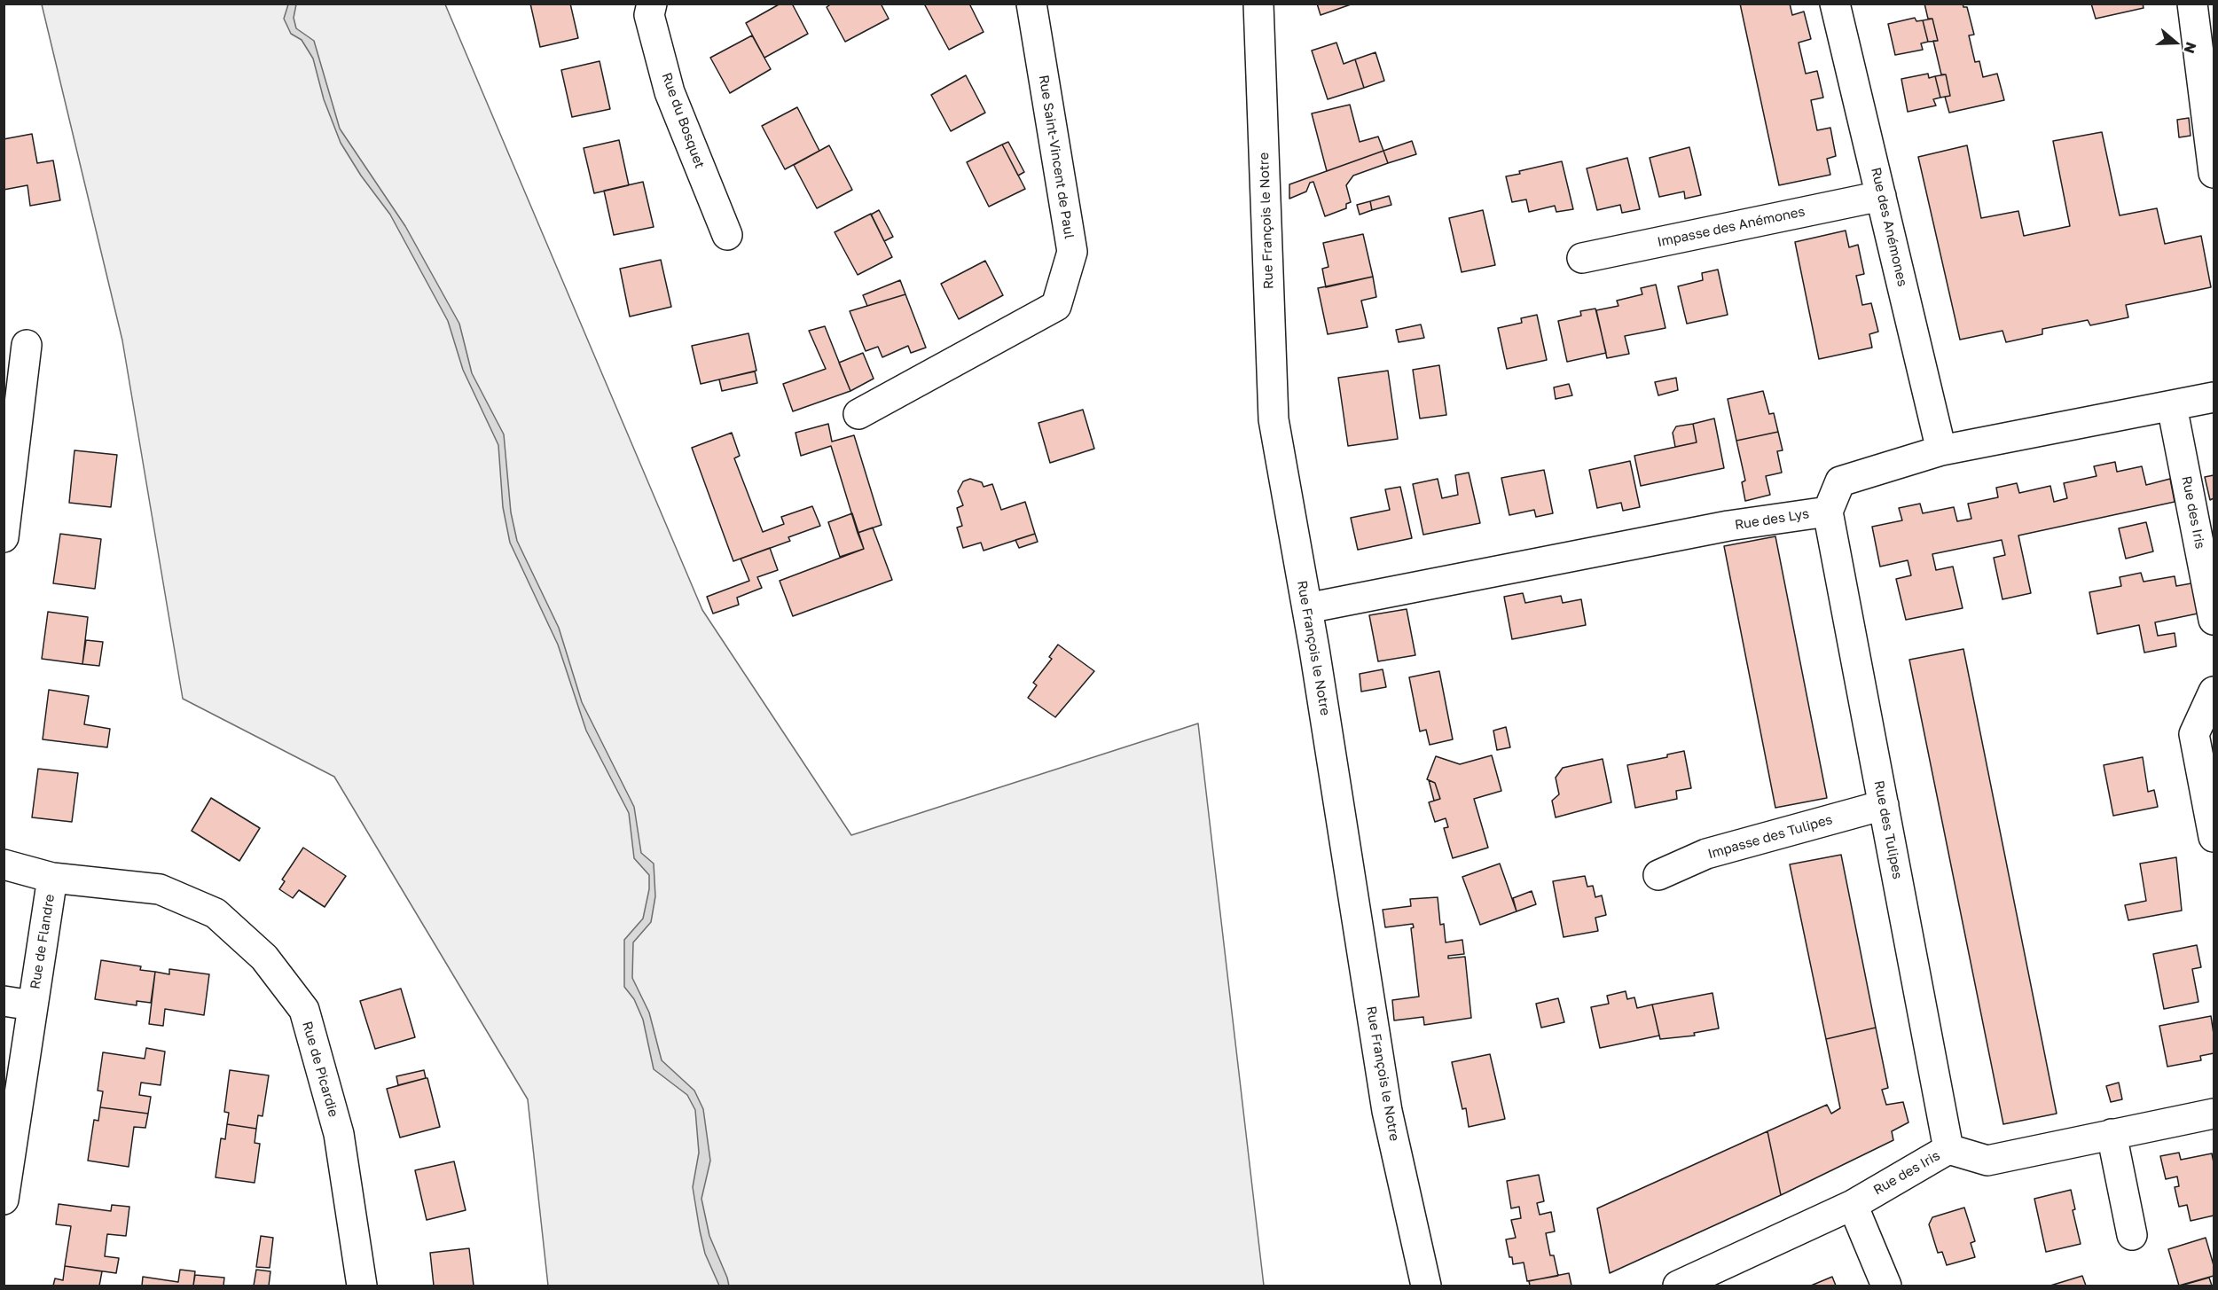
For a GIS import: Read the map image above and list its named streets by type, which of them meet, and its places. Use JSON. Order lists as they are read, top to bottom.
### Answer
{
  "streets": {
    "street": [
      "Rue du Bosquet",
      "Rue Saint-Vincent de Paul",
      "Rue François le Notre",
      "Impasse des Anémones",
      "Rue des Anémones",
      "Rue des Iris",
      "Rue des Lys",
      "Rue des Tulipes",
      "Impasse des Tulipes",
      "Rue de Flandre",
      "Rue de Picardie"
    ]
  },
  "crossings": [
    ["Rue François le Notre", "Rue des Lys"],
    ["Impasse des Anémones", "Rue des Anémones"],
    ["Rue des Anémones", "Rue des Lys"],
    ["Rue des Iris", "Rue des Lys"],
    ["Rue des Iris", "Rue des Tulipes"],
    ["Rue des Lys", "Rue des Tulipes"],
    ["Rue des Tulipes", "Impasse des Tulipes"],
    ["Rue de Flandre", "Rue de Picardie"]
  ],
  "north": "right"
}
